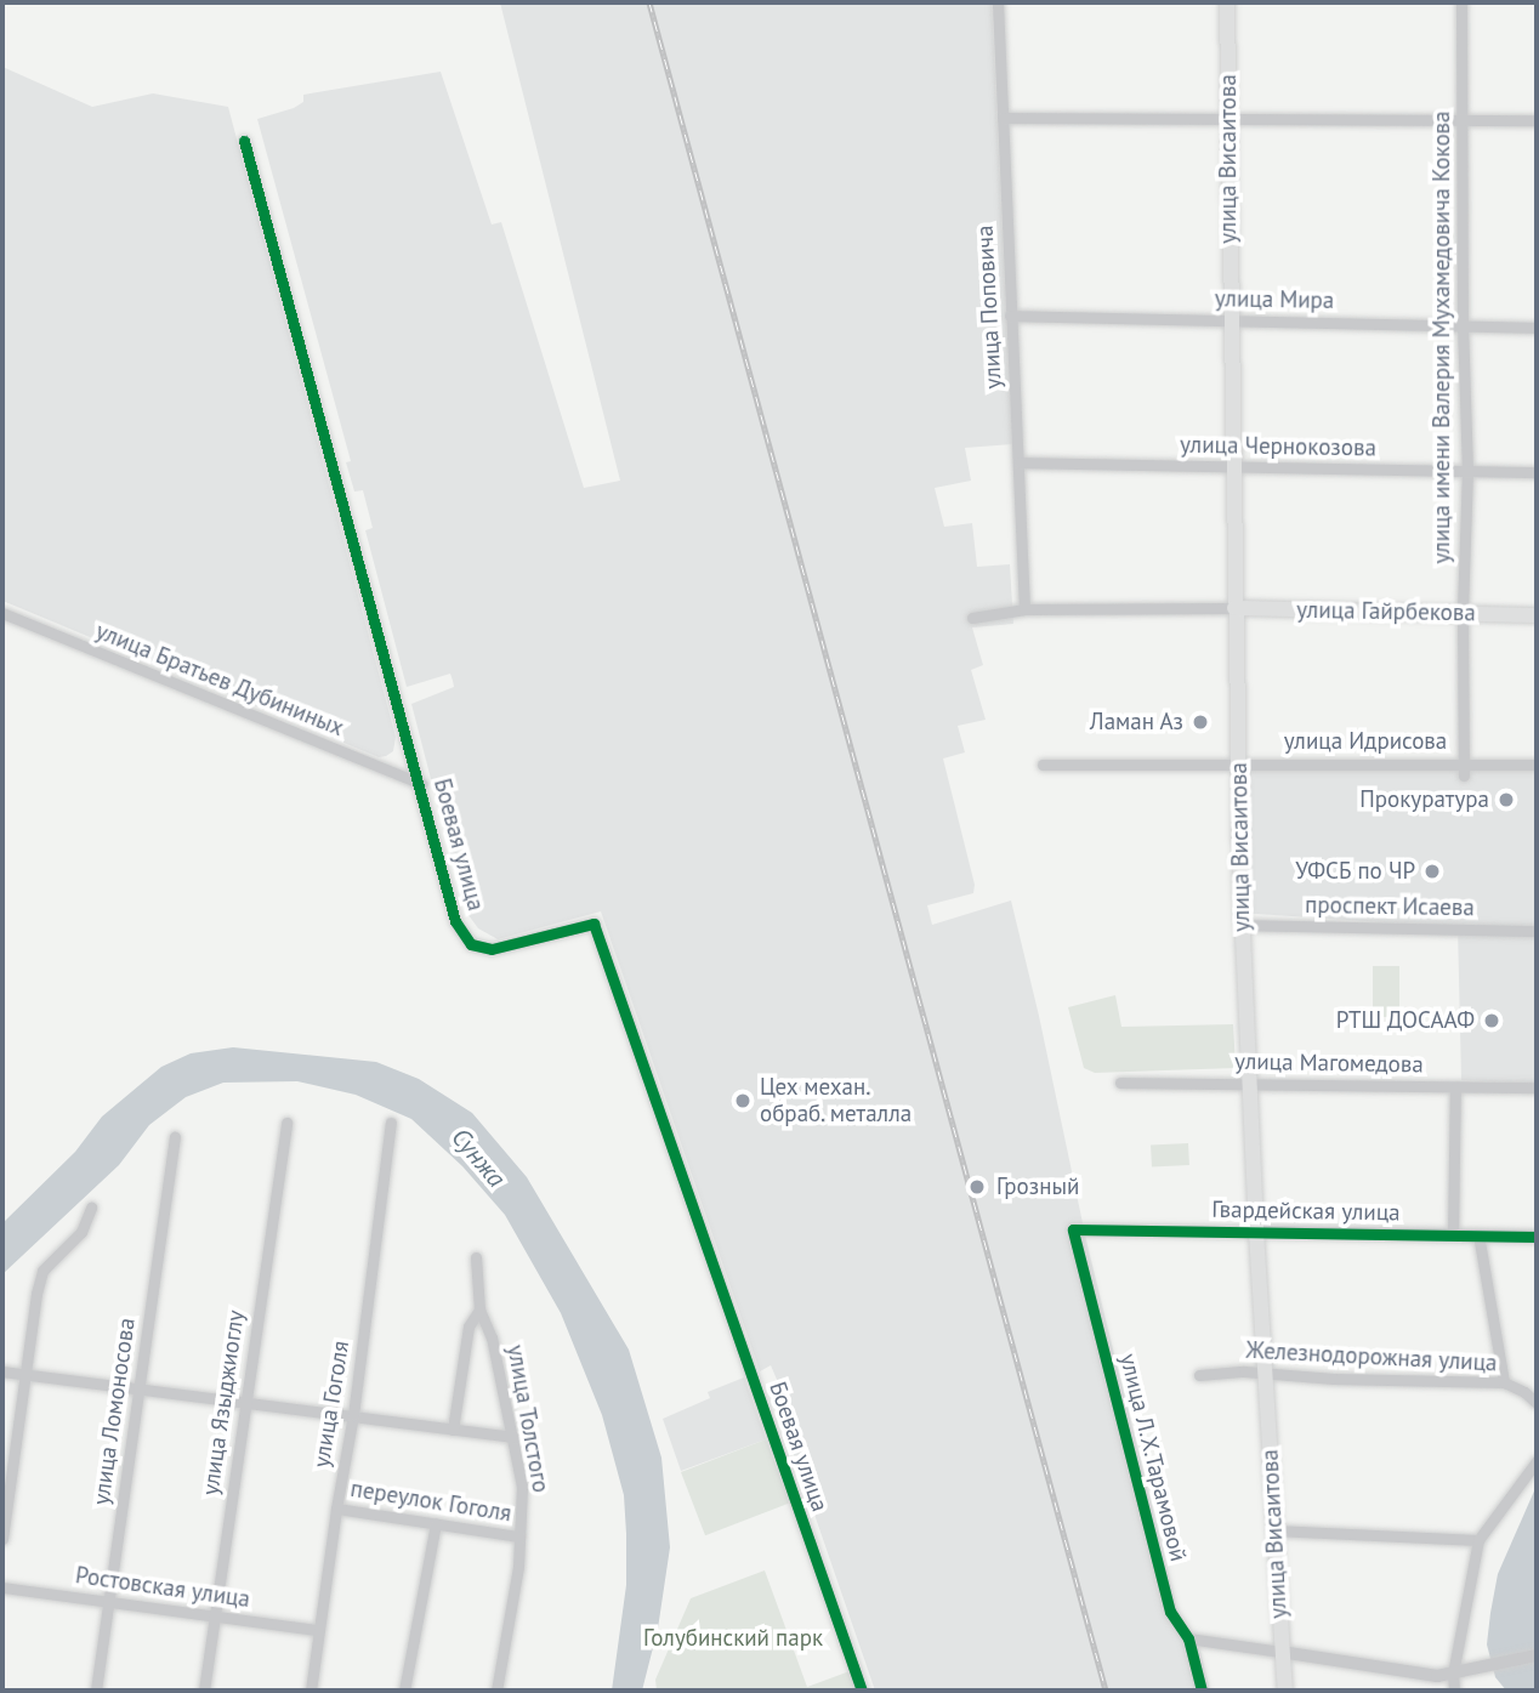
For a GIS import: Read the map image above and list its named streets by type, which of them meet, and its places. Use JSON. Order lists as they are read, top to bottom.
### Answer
{
  "streets": {
    "main road": ["улица Висаитова", "улица Гайрбекова"],
    "street": [
      "улица Мира",
      "улица Поповича",
      "улица имени Валерия Мухамедовича Кокова",
      "улица Чернокозова",
      "улица Братьев Дубининых",
      "улица Идрисова",
      "Боевая улица",
      "проспект Исаева",
      "улица Магомедова",
      "Гвардейская улица",
      "Железнодорожная улица",
      "улица Языджиоглу",
      "улица Гоголя",
      "улица Ломоносова",
      "улица Толстого",
      "улица Л.Х.Тарамовой",
      "переулок Гоголя",
      "Ростовская улица"
    ]
  },
  "crossings": [
    ["улица Висаитова", "улица Мира"],
    ["улица Висаитова", "улица Чернокозова"],
    ["улица Висаитова", "улица Гайрбекова"],
    ["улица Висаитова", "улица Идрисова"],
    ["улица Висаитова", "проспект Исаева"],
    ["улица Висаитова", "улица Магомедова"],
    ["улица Висаитова", "Гвардейская улица"],
    ["улица Висаитова", "Железнодорожная улица"],
    ["улица Мира", "улица Поповича"],
    ["улица Мира", "улица имени Валерия Мухамедовича Кокова"],
    ["улица Поповича", "улица Чернокозова"],
    ["улица имени Валерия Мухамедовича Кокова", "улица Чернокозова"],
    ["улица имени Валерия Мухамедовича Кокова", "улица Гайрбекова"],
    ["улица имени Валерия Мухамедовича Кокова", "улица Идрисова"],
    ["улица Братьев Дубининых", "Боевая улица"],
    ["Гвардейская улица", "улица Л.Х.Тарамовой"],
    ["улица Языджиоглу", "Ростовская улица"],
    ["улица Гоголя", "переулок Гоголя"],
    ["улица Гоголя", "Ростовская улица"],
    ["улица Ломоносова", "Ростовская улица"],
    ["улица Толстого", "переулок Гоголя"]
  ],
  "water": ["Сунжа"],
  "parks": ["Голубинский парк"],
  "places": [
    "Ламан Аз",
    "Прокуратура",
    "УФСБ по ЧР",
    "РТШ ДОСААФ",
    "Цех механ. обраб. металла",
    "Грозный"
  ]
}
